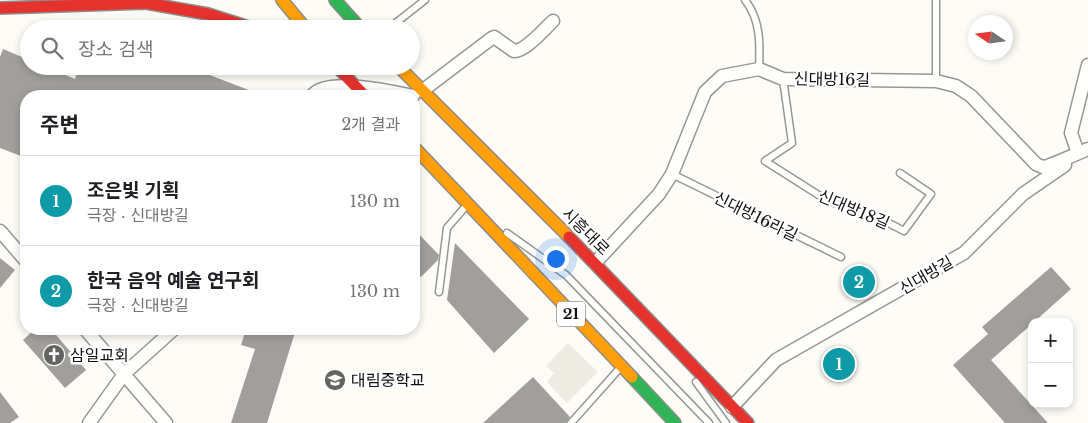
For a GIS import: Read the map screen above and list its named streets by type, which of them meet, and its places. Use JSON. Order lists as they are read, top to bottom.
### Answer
{
  "streets": {
    "main road": ["시흥대로", "21"],
    "street": ["신대방16길", "신대방길"],
    "lane": ["신대방18길", "신대방16라길"]
  },
  "crossings": [
    ["신대방16길", "신대방18길"],
    ["신대방16길", "신대방길"],
    ["시흥대로", "신대방길"]
  ],
  "places": {
    "church": ["삼일교회"],
    "school or university": ["대림중학교"]
  },
  "north": "left",
  "page": {
    "search": "장소 검색",
    "heading": ["주변", "2개 결과"],
    "list": [
      {
        "mark": "1",
        "name": "조은빛 기획",
        "note": "극장 · 신대방길",
        "value": "130 m"
      },
      {
        "mark": "2",
        "name": "한국 음악 예술 연구회",
        "note": "극장 · 신대방길",
        "value": "130 m"
      }
    ],
    "pins": ["2", "1"],
    "map_buttons": ["+", "−"]
  }
}
